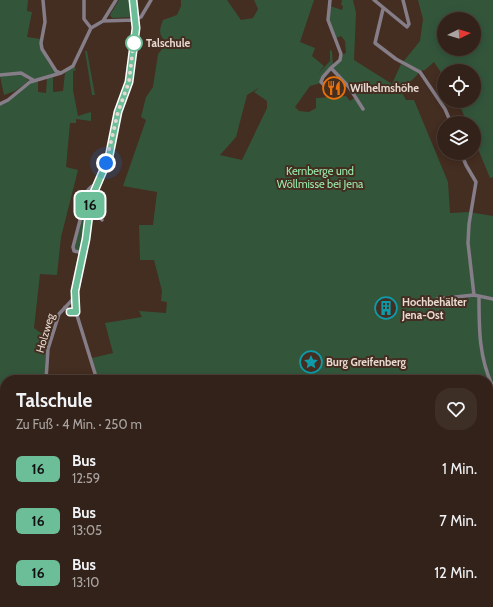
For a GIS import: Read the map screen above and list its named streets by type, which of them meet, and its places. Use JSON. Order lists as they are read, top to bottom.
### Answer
{
  "streets": {
    "street": ["Holzweg"]
  },
  "parks": ["Kernberge und Wöllmisse bei Jena"],
  "places": {
    "other": ["Talschule"],
    "restaurant": ["Wilhelmshöhe"],
    "building": ["Hochbehälter Jena-Ost"],
    "place": ["Burg Greifenberg"]
  },
  "lines": ["bus line 16"],
  "north": "right",
  "page": {
    "on_map": "16",
    "heading": ["Talschule", "Zu Fuß · 4 Min. · 250 m"],
    "list": [
      {
        "mark": "16",
        "name": "Bus",
        "note": "12:59",
        "value": "1 Min."
      },
      {
        "mark": "16",
        "name": "Bus",
        "note": "13:05",
        "value": "7 Min."
      },
      {
        "mark": "16",
        "name": "Bus",
        "note": "13:10",
        "value": "12 Min."
      }
    ]
  }
}
